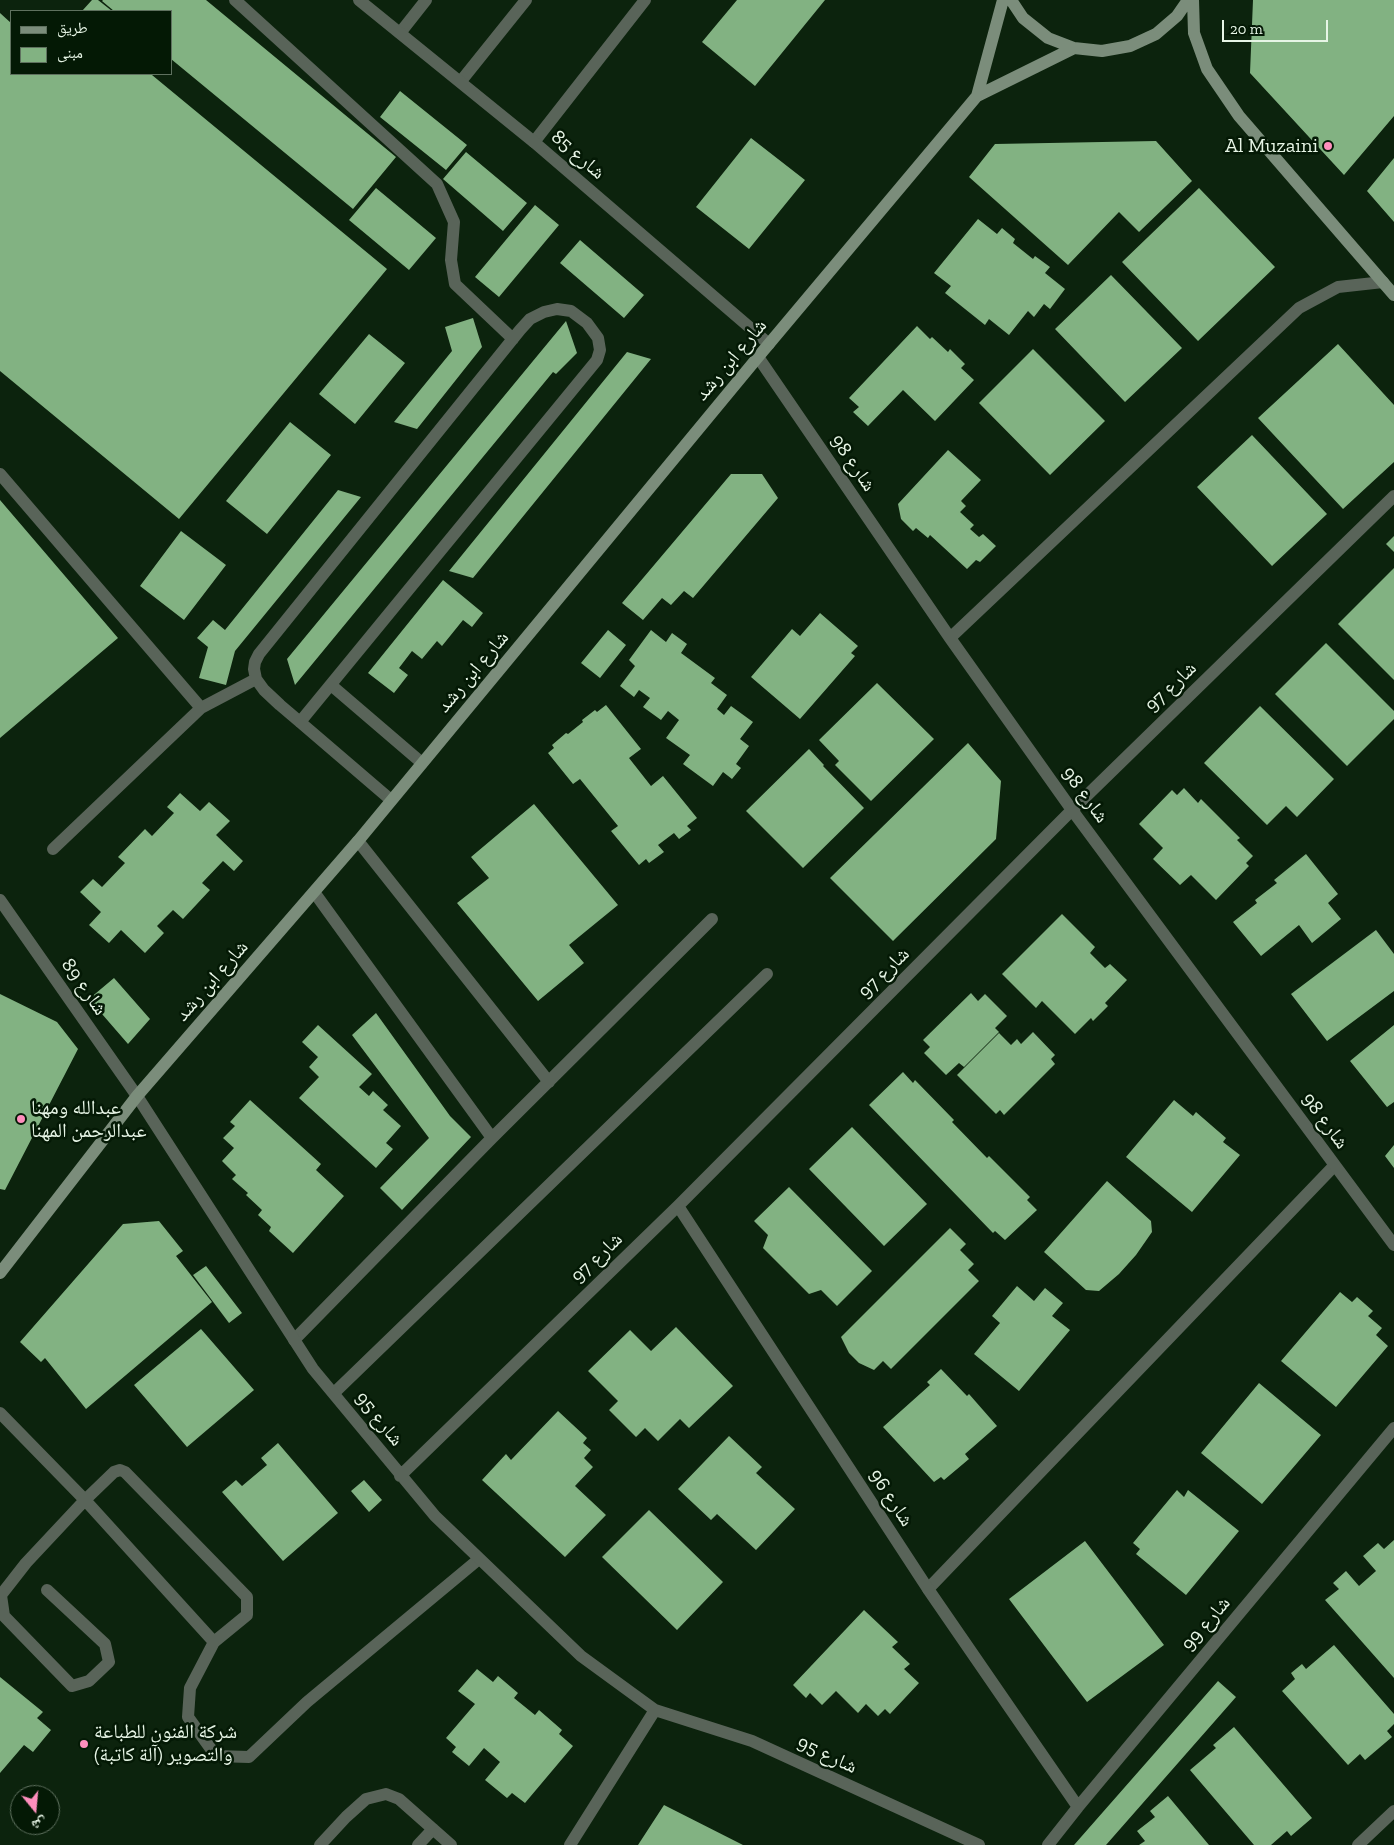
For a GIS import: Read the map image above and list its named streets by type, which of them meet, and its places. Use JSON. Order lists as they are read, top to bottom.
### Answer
{
  "streets": {
    "street": [
      "شارع 85",
      "شارع ابن رشد",
      "شارع 98",
      "شارع 97",
      "شارع 89",
      "شارع 95",
      "شارع 96",
      "شارع 99"
    ]
  },
  "crossings": [
    ["شارع 85", "شارع ابن رشد"],
    ["شارع ابن رشد", "شارع 98"],
    ["شارع ابن رشد", "شارع 89"],
    ["شارع ابن رشد", "شارع 95"],
    ["شارع 98", "شارع 97"],
    ["شارع 97", "شارع 95"],
    ["شارع 97", "شارع 96"],
    ["شارع 89", "شارع 95"],
    ["شارع 96", "شارع 99"]
  ],
  "places": ["Al Muzaini", "عبدالله ومهنا عبدالرحمن المهنا", "شركة الفنون للطباعة والتصوير (آلة كاتبة)"],
  "legend": ["طريق", "مبنى"],
  "scale_bar": "20 m",
  "north": "bottom"
}
